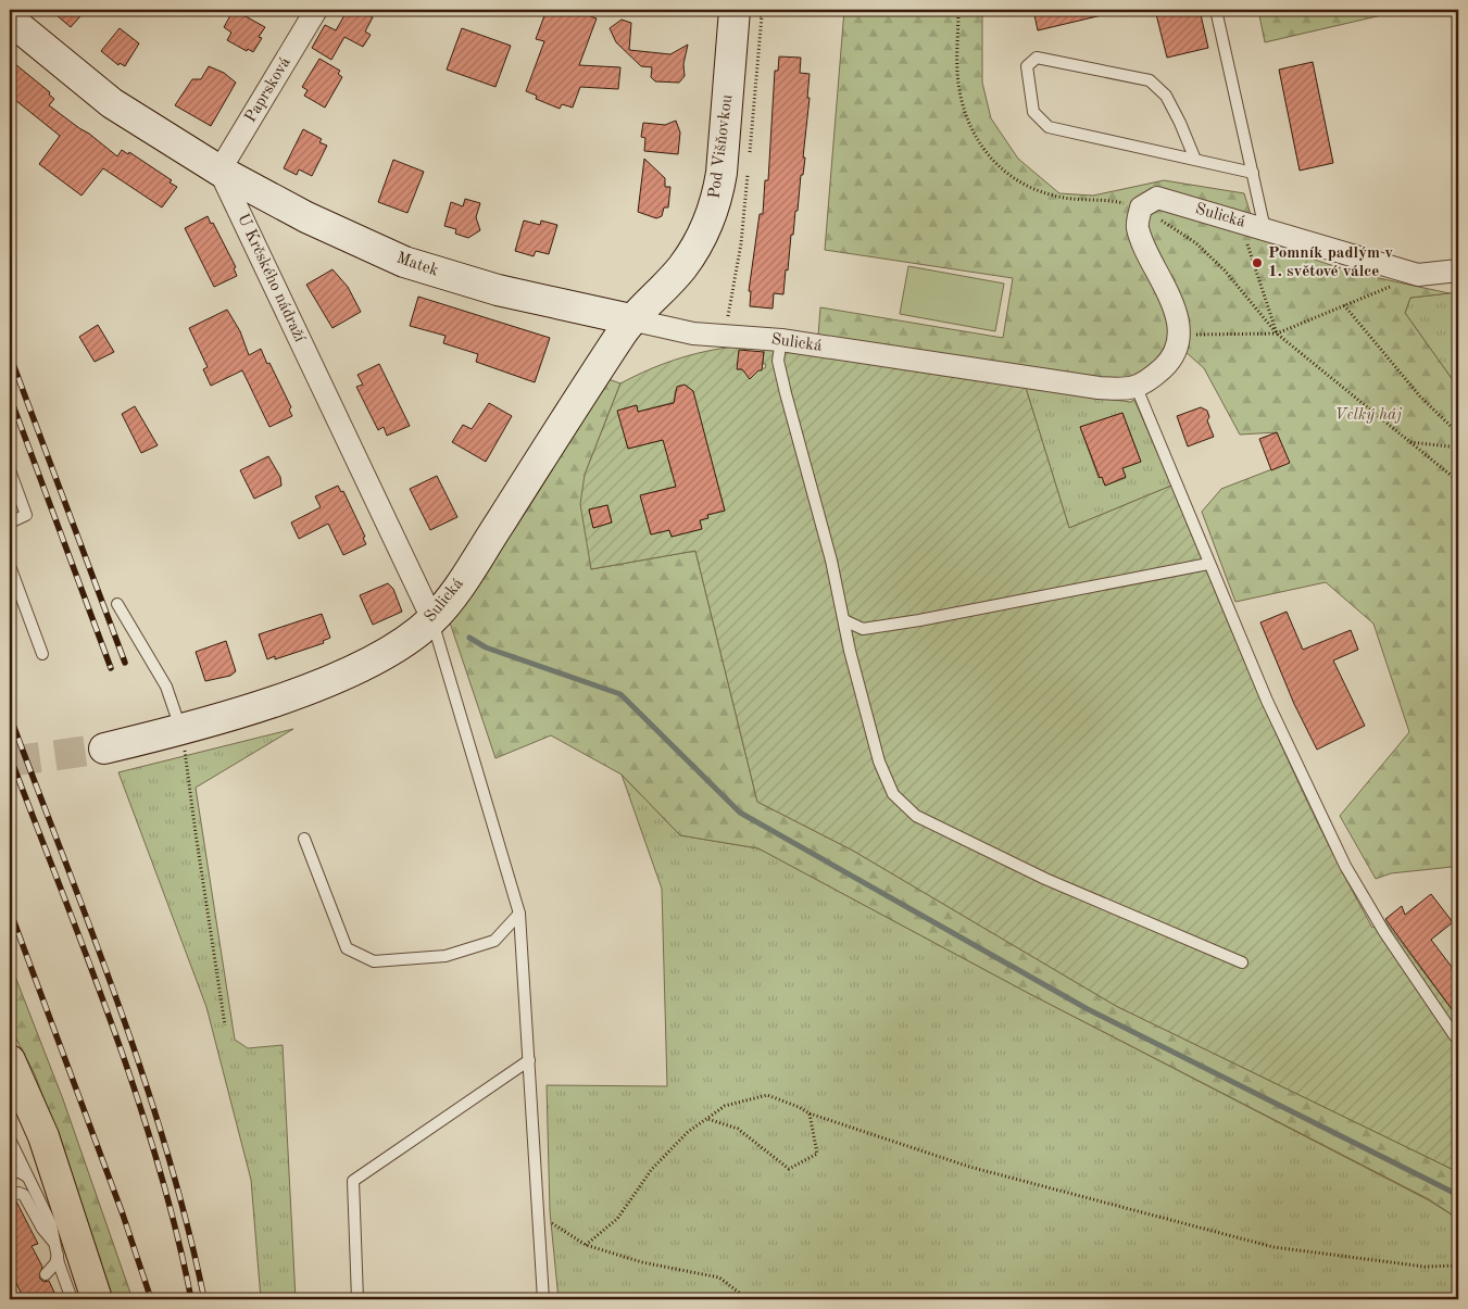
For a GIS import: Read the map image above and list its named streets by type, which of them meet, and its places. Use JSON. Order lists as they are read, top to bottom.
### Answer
{
  "streets": {
    "street": [
      "Paprsková",
      "Pod Višňovkou",
      "Sulická",
      "Matek",
      "U Krčského nádraží"
    ]
  },
  "crossings": [
    ["Paprsková", "Matek"],
    ["Paprsková", "U Krčského nádraží"],
    ["Pod Višňovkou", "Sulická"],
    ["Pod Višňovkou", "Matek"],
    ["Sulická", "Matek"],
    ["Sulická", "U Krčského nádraží"],
    ["Matek", "U Krčského nádraží"]
  ],
  "parks": ["Velký háj"],
  "places": ["Pomník padlým v 1. světové válce"]
}
